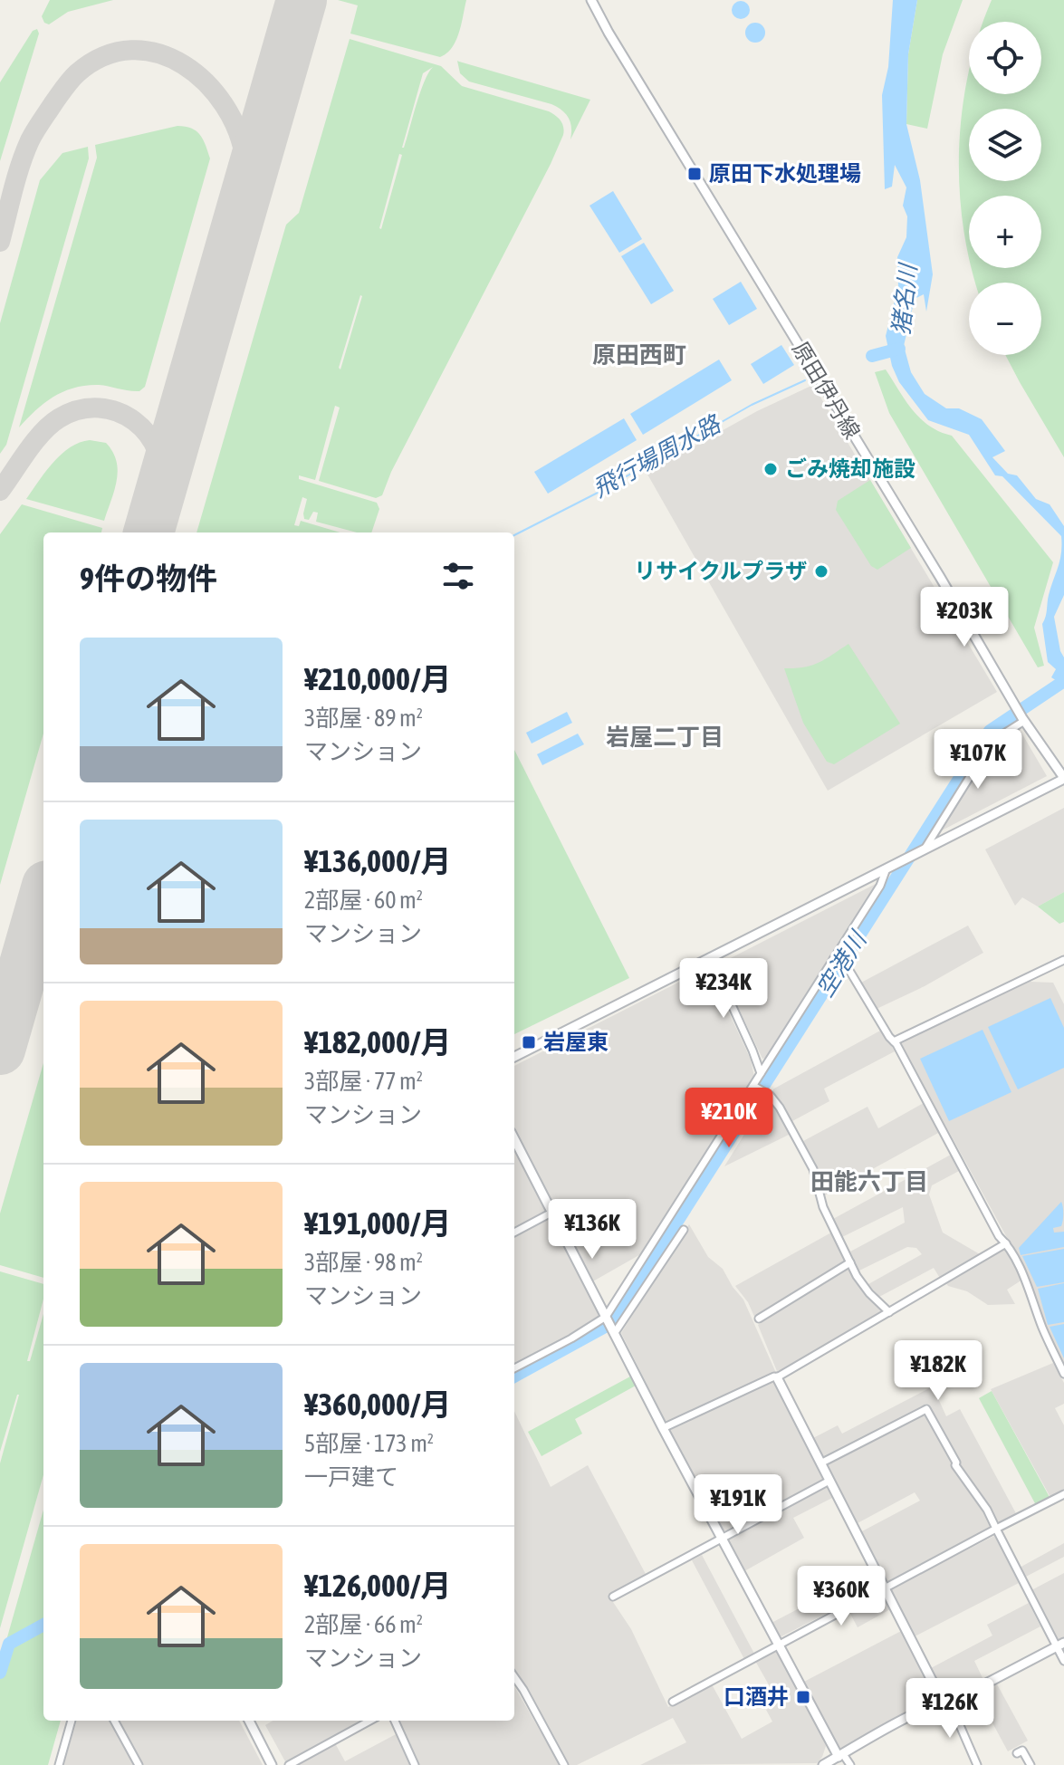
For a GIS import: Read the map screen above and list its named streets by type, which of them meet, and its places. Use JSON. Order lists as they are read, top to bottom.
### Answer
{
  "streets": {
    "street": ["原田伊丹線"]
  },
  "districts": ["原田西町", "岩屋二丁目", "田能六丁目"],
  "water": ["猪名川", "飛行場周水路", "空港川"],
  "places": {
    "transit": ["原田下水処理場", "岩屋東", "口酒井"],
    "other": ["ごみ焼却施設", "リサイクルプラザ"]
  },
  "page": {
    "map_buttons": ["+", "−"],
    "heading": "9件の物件",
    "price": [
      "¥203K",
      "¥107K",
      "¥234K",
      "¥210K",
      "¥136K",
      "¥182K",
      "¥191K",
      "¥360K",
      "¥126K"
    ],
    "list": [
      {
        "name": "¥210,000/月",
        "note": "3部屋 · 89 m² · マンション"
      },
      {
        "name": "¥136,000/月",
        "note": "2部屋 · 60 m² · マンション"
      },
      {
        "name": "¥182,000/月",
        "note": "3部屋 · 77 m² · マンション"
      },
      {
        "name": "¥191,000/月",
        "note": "3部屋 · 98 m² · マンション"
      },
      {
        "name": "¥360,000/月",
        "note": "5部屋 · 173 m² · 一戸建て"
      },
      {
        "name": "¥126,000/月",
        "note": "2部屋 · 66 m² · マンション"
      }
    ]
  }
}
